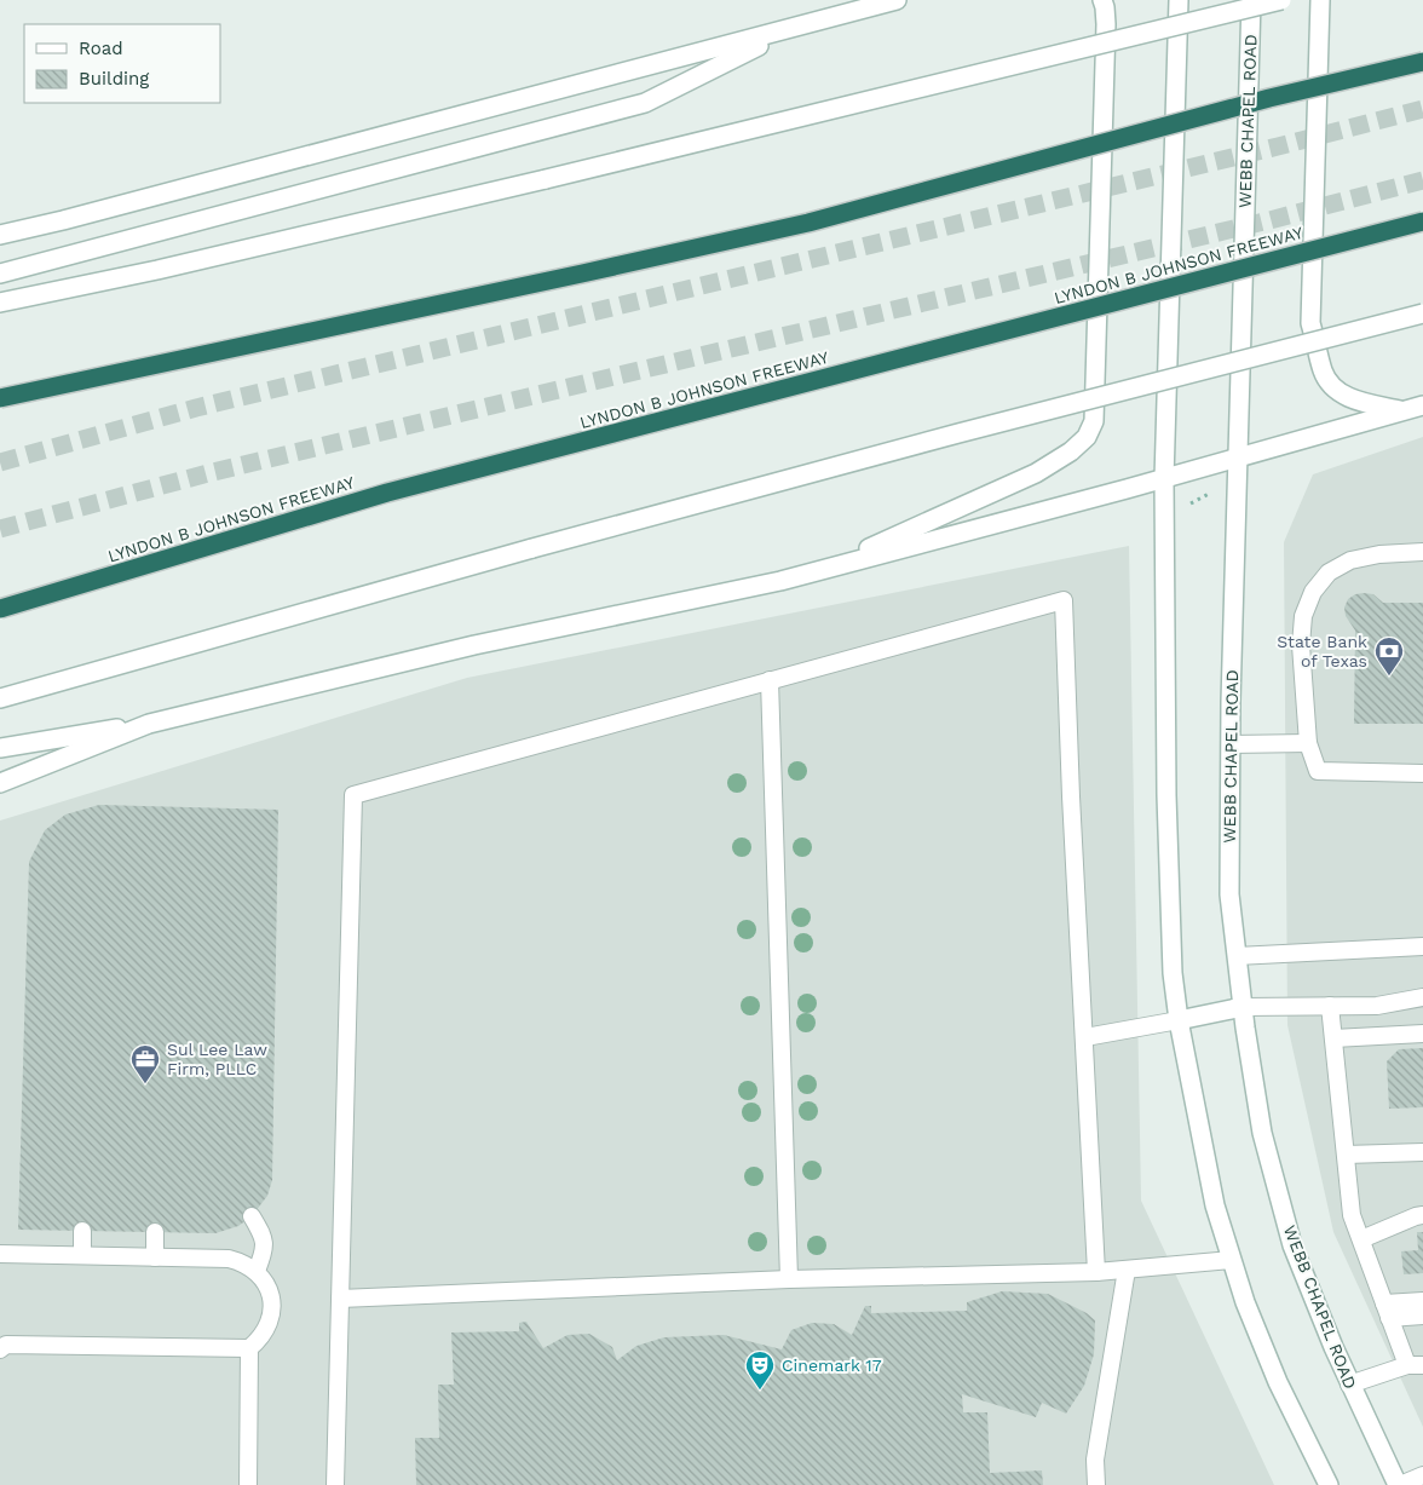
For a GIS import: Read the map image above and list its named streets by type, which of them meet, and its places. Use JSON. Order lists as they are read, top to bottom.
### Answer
{
  "streets": {
    "highway": ["LYNDON B JOHNSON FREEWAY"],
    "main road": ["WEBB CHAPEL ROAD"]
  },
  "places": {
    "bank": ["State Bank of Texas"],
    "office": ["Sul Lee Law Firm, PLLC"],
    "theatre": ["Cinemark 17"]
  },
  "legend": ["Road", "Building"]
}
